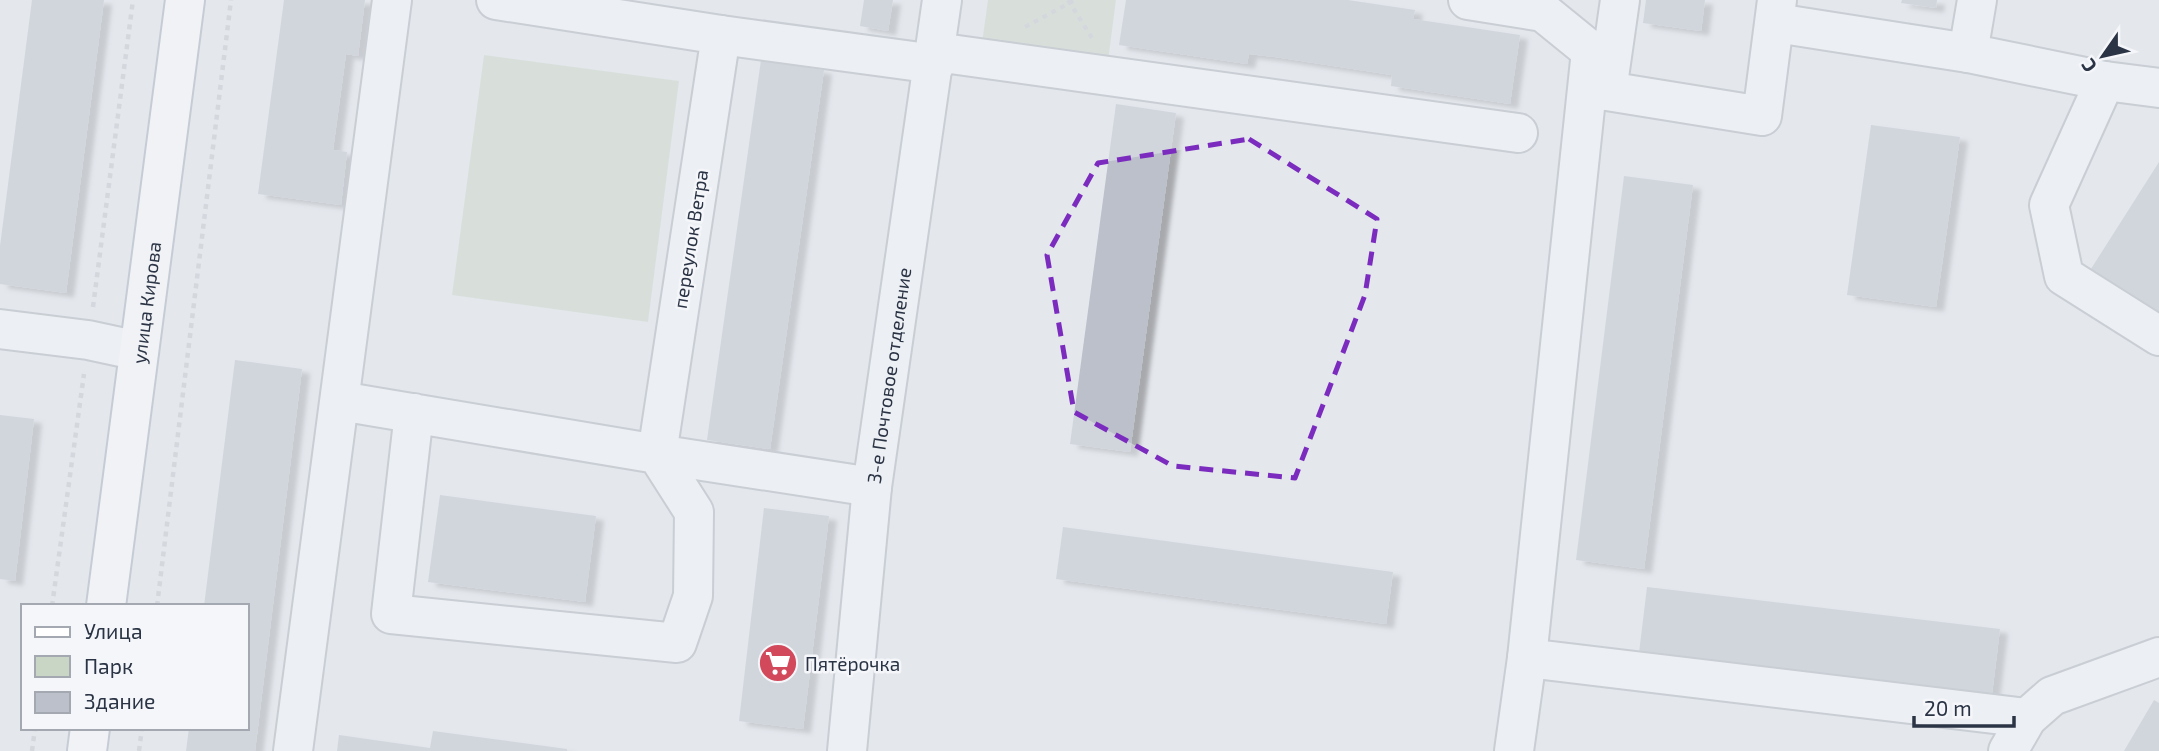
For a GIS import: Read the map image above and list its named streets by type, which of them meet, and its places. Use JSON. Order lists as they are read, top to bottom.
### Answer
{
  "streets": {
    "main road": ["улица Кирова"],
    "street": ["переулок Ветра", "3-е Почтовое отделение"]
  },
  "places": {
    "supermarket": ["Пятёрочка"]
  },
  "legend": ["Улица", "Парк", "Здание"],
  "scale_bar": "20 m",
  "north": "bottom left"
}
